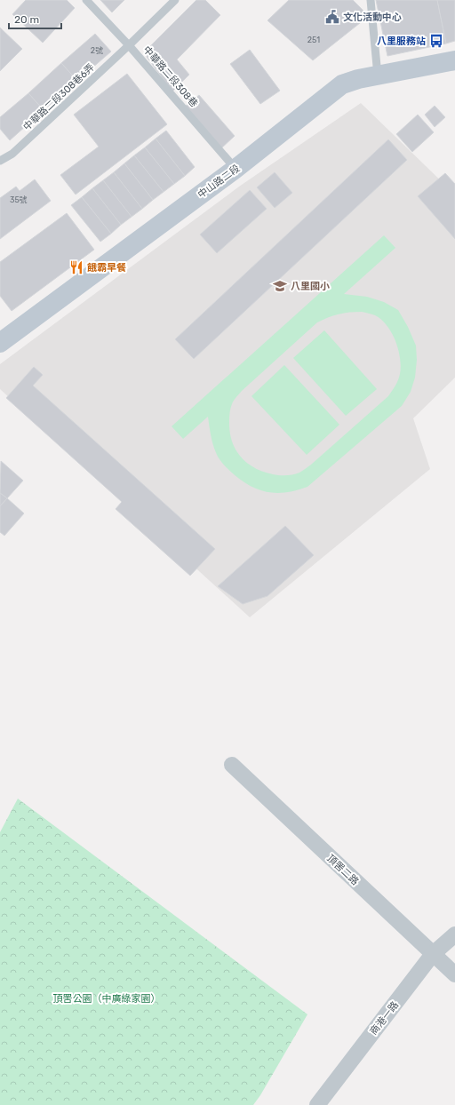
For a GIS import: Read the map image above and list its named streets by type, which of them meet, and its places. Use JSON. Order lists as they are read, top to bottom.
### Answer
{
  "streets": {
    "main road": ["中山路二段"],
    "street": ["頂罟二路", "商港一路"],
    "lane": ["中華路二段308巷", "中華路二段308巷6弄"]
  },
  "crossings": [
    ["中華路二段308巷", "中華路二段308巷6弄"],
    ["中華路二段308巷", "中山路二段"],
    ["頂罟二路", "商港一路"]
  ],
  "parks": ["頂罟公園（中廣綠家園）"],
  "places": {
    "public building": ["文化活動中心"],
    "bus stop": ["八里服務站"],
    "restaurant": ["餓霸早餐"],
    "school or university": ["八里國小"]
  },
  "house_numbers": ["251", "2號", "35號"],
  "scale_bar": "20 m"
}
